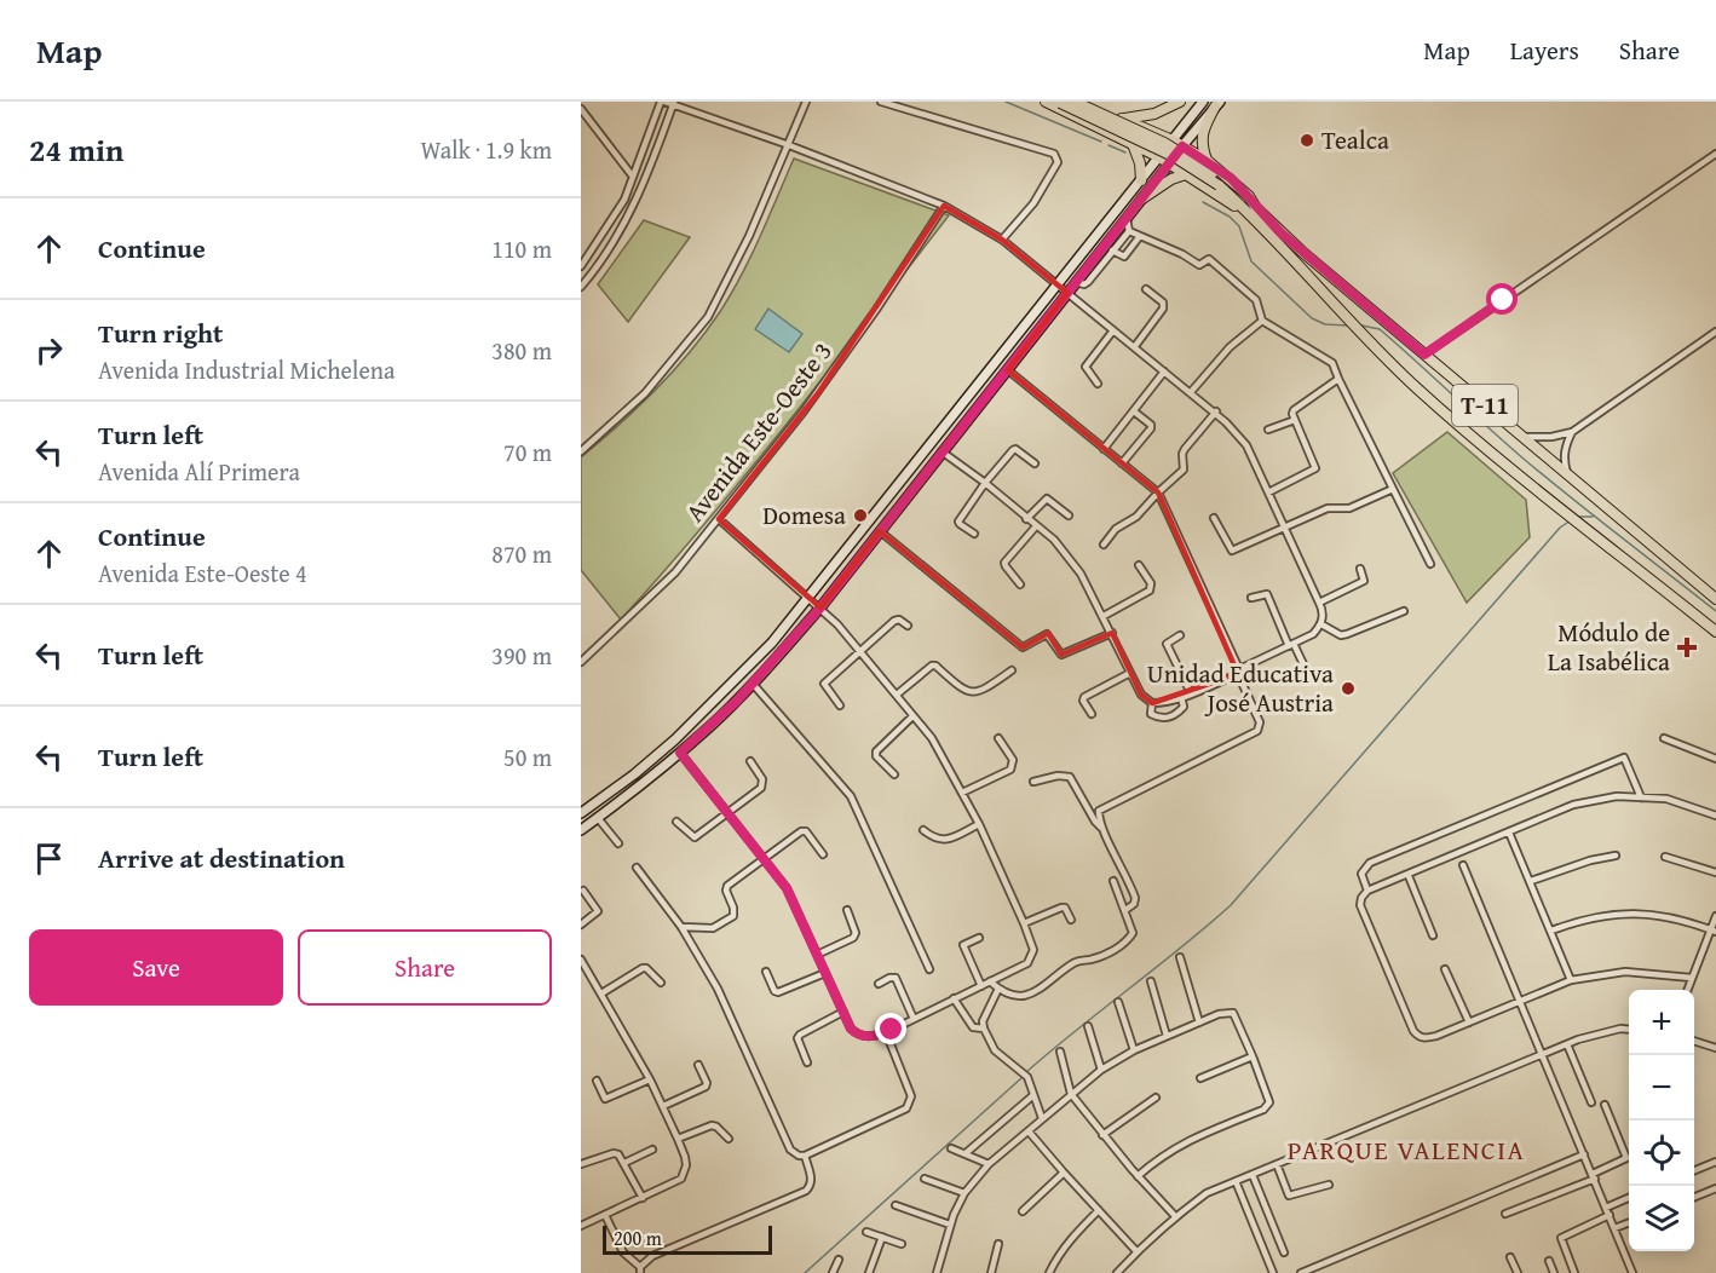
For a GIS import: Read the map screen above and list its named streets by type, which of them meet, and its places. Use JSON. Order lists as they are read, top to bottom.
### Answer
{
  "streets": {
    "main road": ["T-11"],
    "street": ["Avenida Este-Oeste 3"]
  },
  "districts": ["PARQUE VALENCIA"],
  "places": {
    "other": ["Tealca", "Domesa", "Unidad Educativa José Austria"],
    "health": ["Módulo de La Isabélica"]
  },
  "scale_bar": "200 m",
  "page": {
    "header": "Map",
    "nav": ["Map", "Layers", "Share"],
    "heading": ["24 min", "Walk · 1.9 km"],
    "list": [
      ["Continue", "110 m"],
      ["Turn right", "Avenida Industrial Michelena", "380 m"],
      ["Turn left", "Avenida Alí Primera", "70 m"],
      ["Continue", "Avenida Este-Oeste 4", "870 m"],
      ["Turn left", "390 m"],
      ["Turn left", "50 m"],
      "Arrive at destination"
    ],
    "buttons": ["Save", "Share"],
    "map_buttons": ["+", "−"],
    "scale": "200 m"
  }
}
